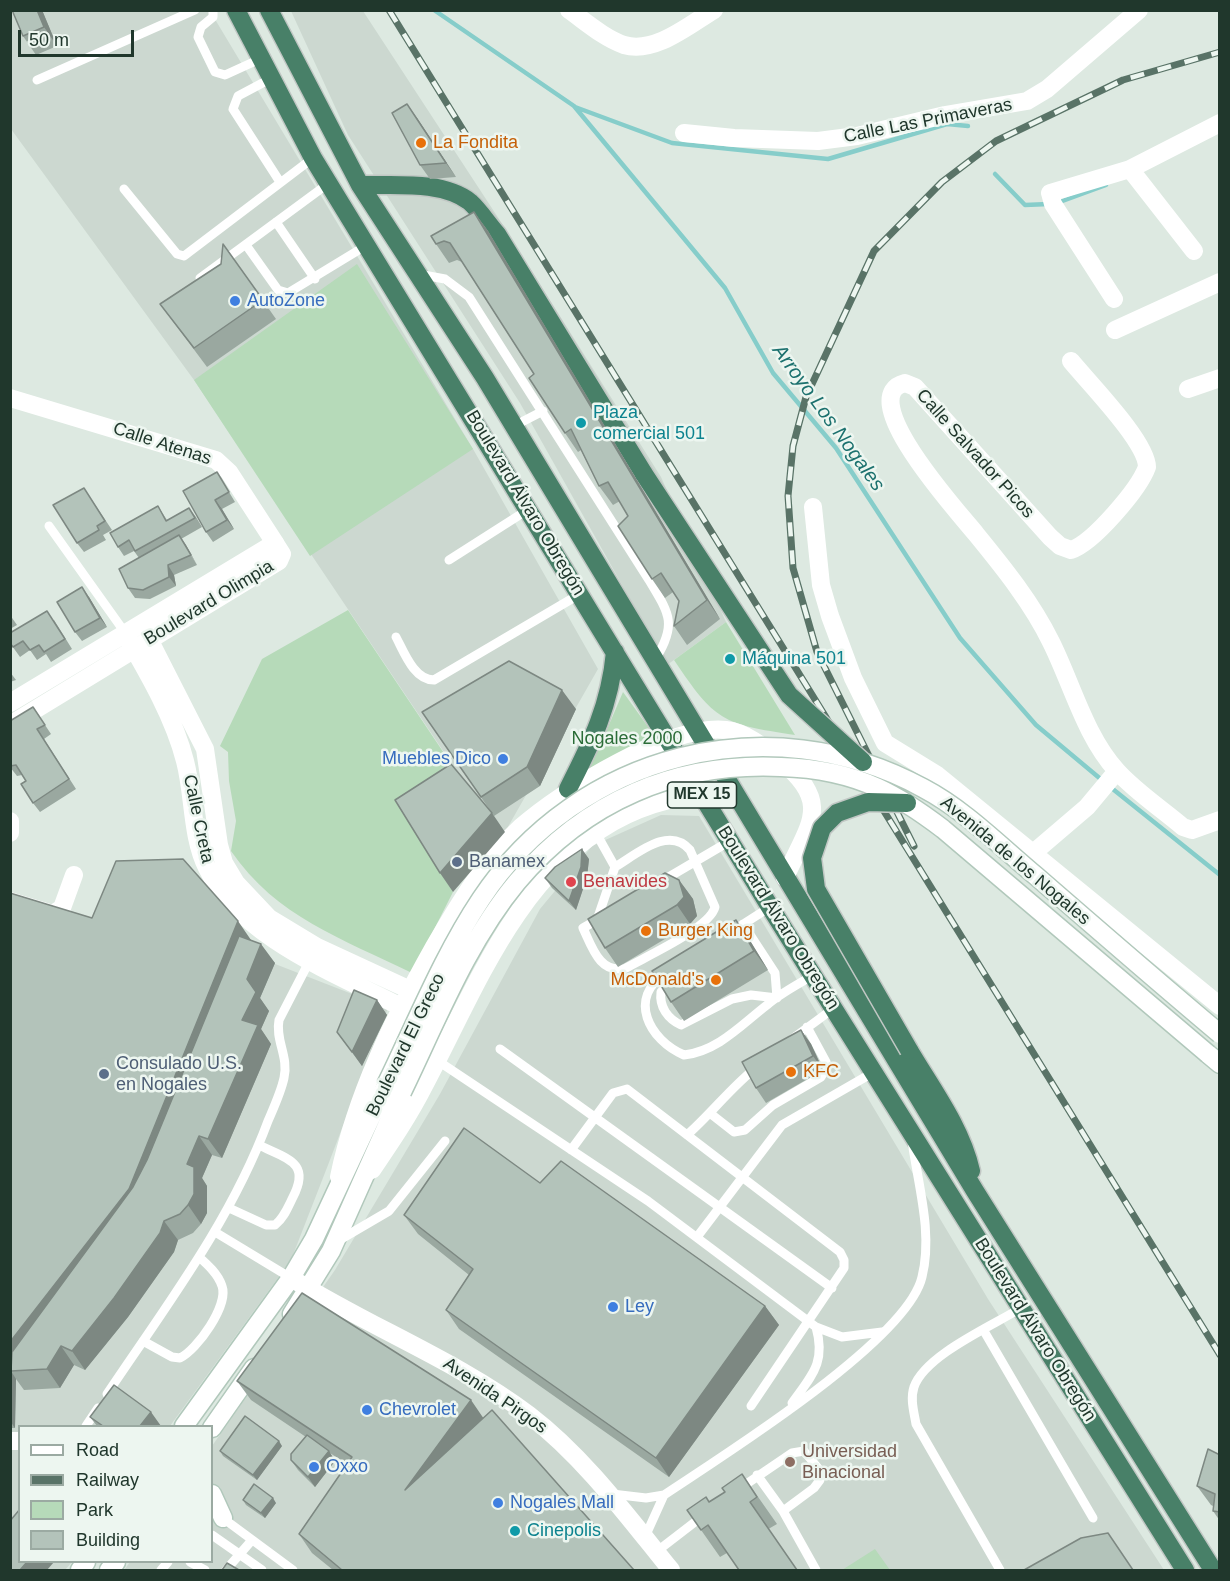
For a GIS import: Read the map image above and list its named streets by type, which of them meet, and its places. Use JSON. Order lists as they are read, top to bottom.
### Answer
{
  "streets": {
    "highway": ["Boulevard Álvaro Obregón", "MEX 15"],
    "street": [
      "Calle Las Primaveras",
      "Calle Atenas",
      "Calle Salvador Picos",
      "Boulevard Olimpia",
      "Calle Creta",
      "Avenida de los Nogales",
      "Boulevard El Greco",
      "Avenida Pirgos"
    ]
  },
  "crossings": [
    ["Calle Atenas", "Boulevard Olimpia"],
    ["Boulevard Olimpia", "Calle Creta"],
    ["Avenida de los Nogales", "Boulevard El Greco"],
    ["Boulevard El Greco", "Avenida Pirgos"]
  ],
  "water": ["Arroyo Los Nogales"],
  "parks": ["Nogales 2000"],
  "places": [
    "La Fondita",
    "AutoZone",
    "Plaza comercial 501",
    "Máquina 501",
    "Muebles Dico",
    "Banamex",
    "Benavides",
    "Burger King",
    "McDonald's",
    "KFC",
    "Consulado U.S. en Nogales",
    "Ley",
    "Chevrolet",
    "Universidad Binacional",
    "Oxxo",
    "Nogales Mall",
    "Cinepolis"
  ],
  "legend": [
    "Road",
    "Railway",
    "Park",
    "Building"
  ],
  "scale_bar": "50 m"
}
